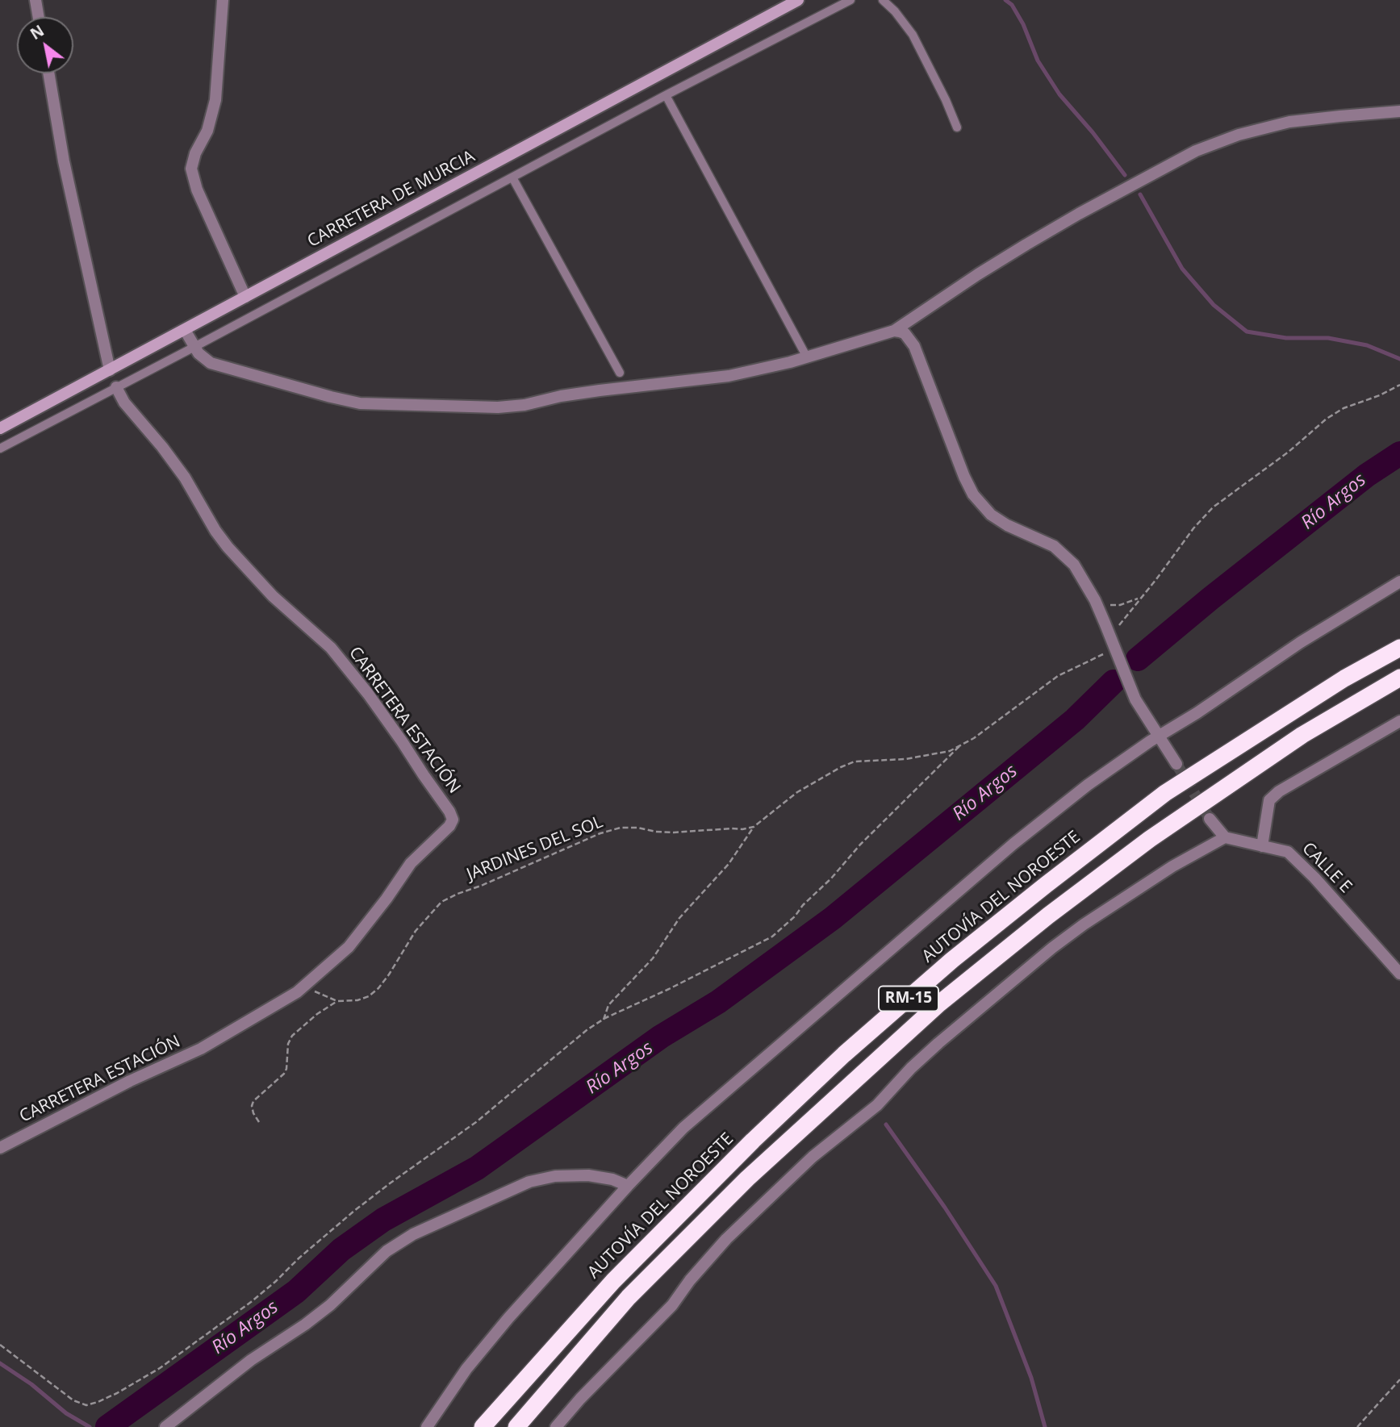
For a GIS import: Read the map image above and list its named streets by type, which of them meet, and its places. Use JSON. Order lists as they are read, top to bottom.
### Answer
{
  "streets": {
    "highway": ["AUTOVÍA DEL NOROESTE", "RM-15"],
    "main road": ["CARRETERA DE MURCIA"],
    "street": ["CARRETERA ESTACIÓN", "CALLE E"],
    "path": ["JARDINES DEL SOL"]
  },
  "water": ["Río Argos"],
  "north": "top left"
}
